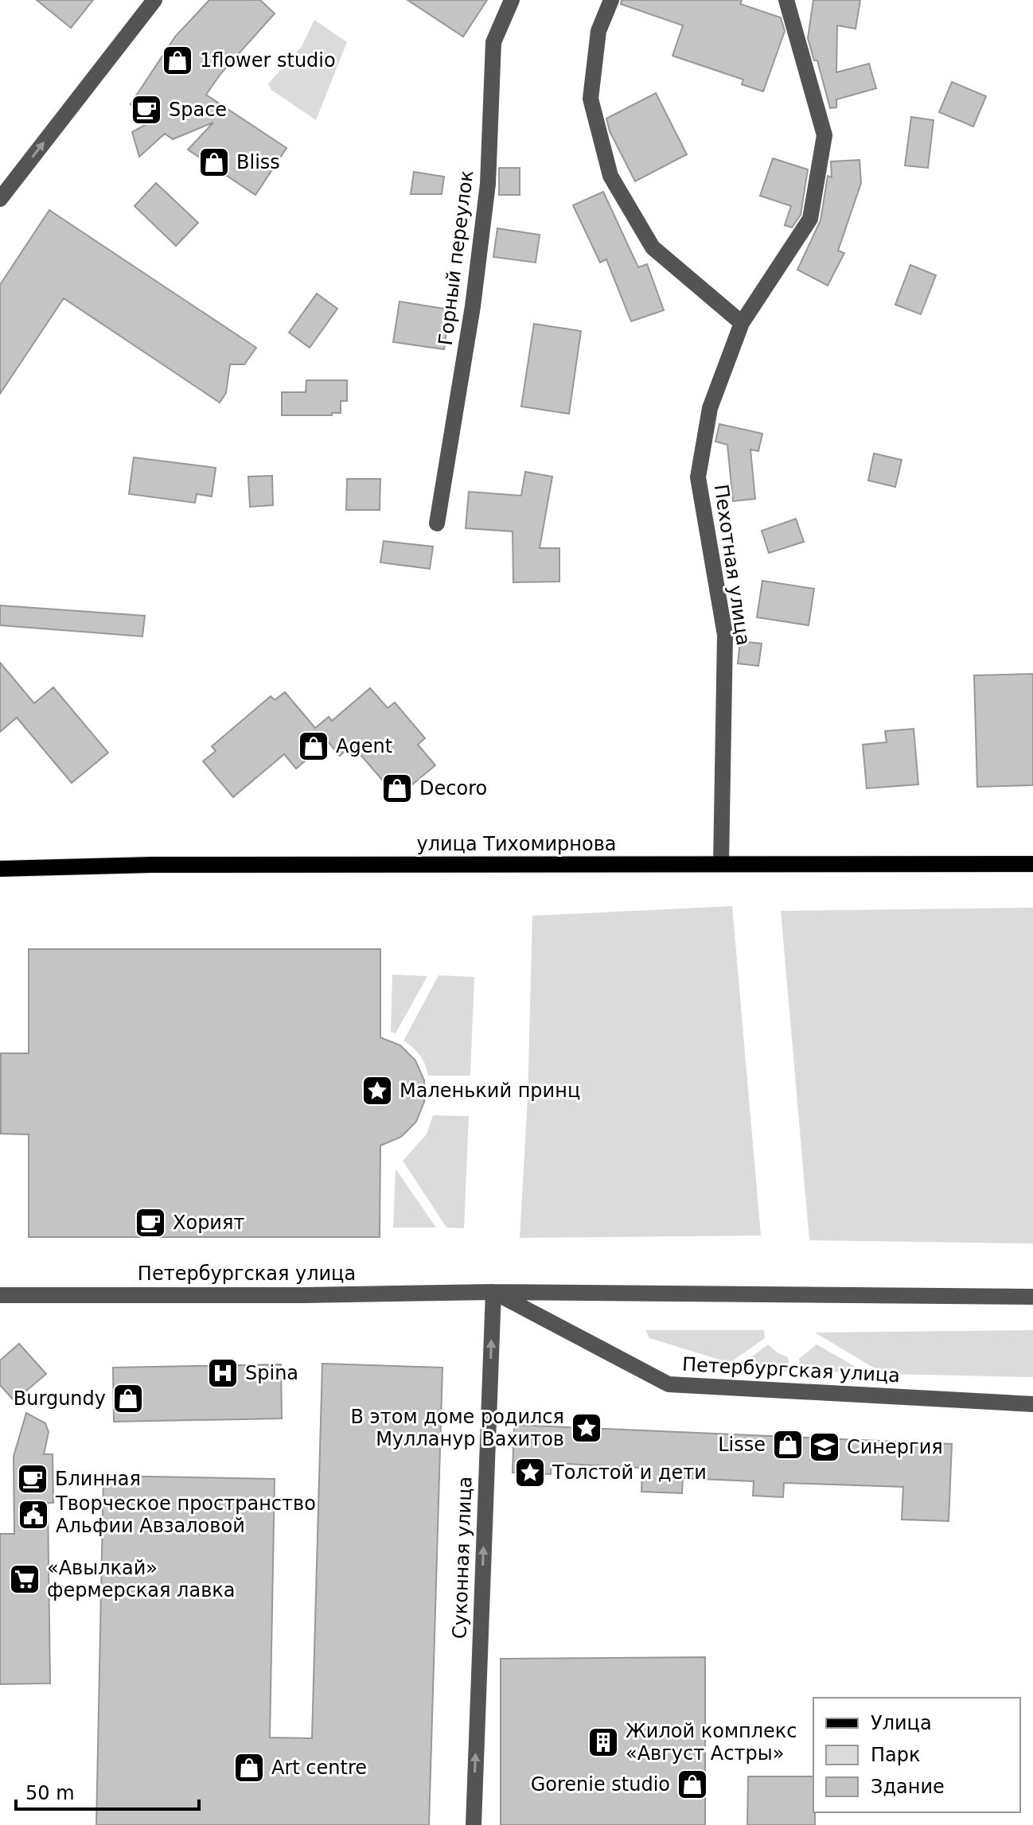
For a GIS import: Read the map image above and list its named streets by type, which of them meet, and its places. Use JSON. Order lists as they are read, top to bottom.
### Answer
{
  "streets": {
    "main road": ["улица Тихомирнова"],
    "street": [
      "Горный переулок",
      "Пехотная улица",
      "Петербургская улица",
      "Суконная улица"
    ]
  },
  "crossings": [
    ["Пехотная улица", "улица Тихомирнова"],
    ["Петербургская улица", "Суконная улица"]
  ],
  "one_way": ["Суконная улица"],
  "places": {
    "shop": [
      "1flower studio",
      "Bliss",
      "Agent",
      "Decoro",
      "Burgundy",
      "Lisse",
      "Art centre",
      "Gorenie studio"
    ],
    "cafe": ["Space", "Хорият", "Блинная"],
    "place": ["Маленький принц", "В этом доме родился Мулланур Вахитов", "Толстой и дети"],
    "hospital": ["Spina"],
    "school or university": ["Синергия"],
    "public building": ["Творческое пространство Альфии Авзаловой"],
    "supermarket": ["«Авылкай» фермерская лавка"],
    "building": ["Жилой комплекс «Август Астры»"]
  },
  "legend": ["Улица", "Парк", "Здание"],
  "scale_bar": "50 m"
}
